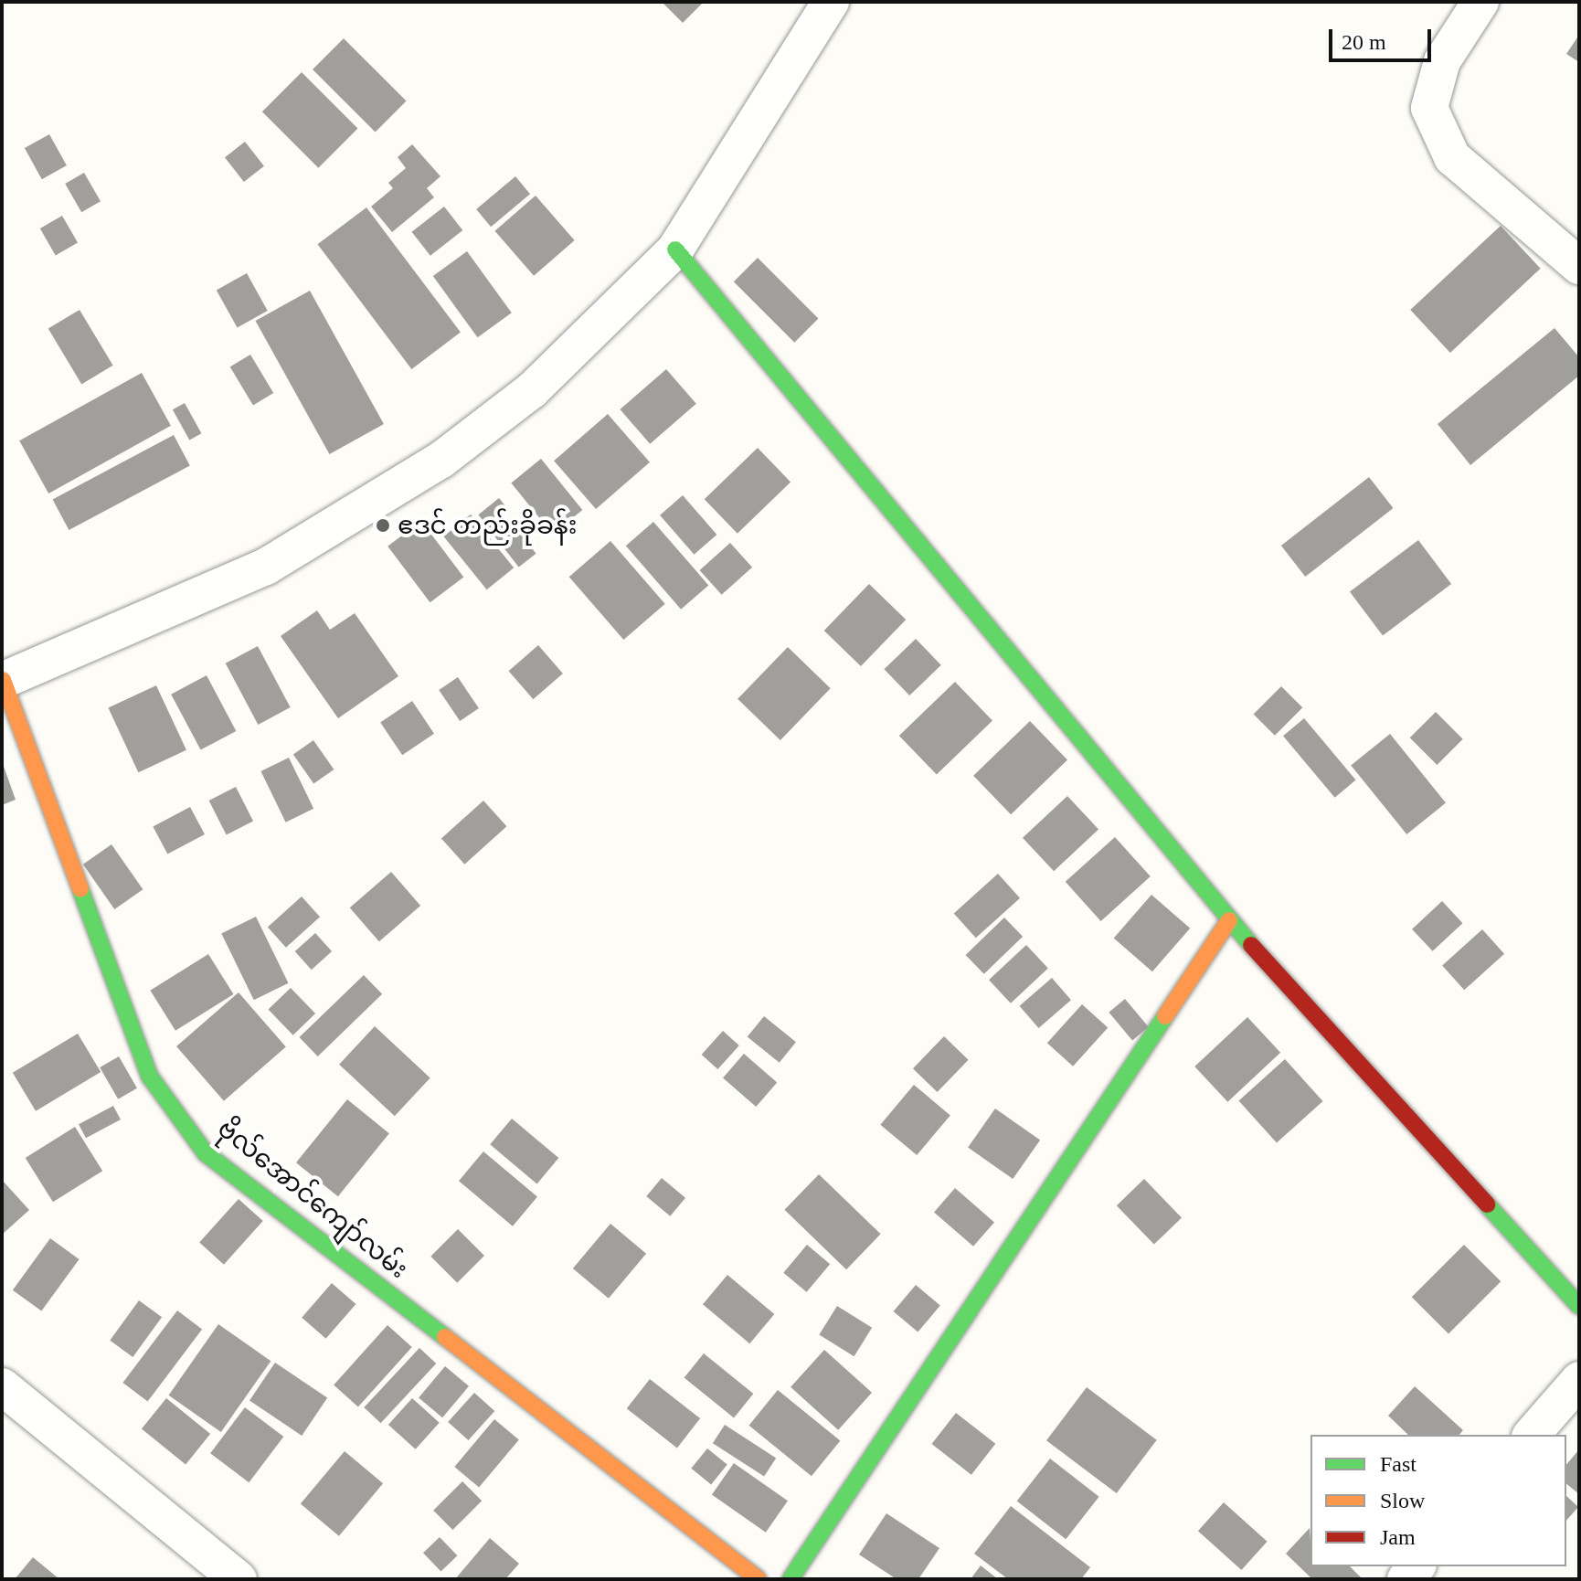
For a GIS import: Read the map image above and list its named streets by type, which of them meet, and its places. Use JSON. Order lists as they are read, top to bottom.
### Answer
{
  "streets": {
    "street": ["ဗိုလ်အောင်ကျော်လမ်း"]
  },
  "places": ["ဧဒင် တည်းခိုခန်း"],
  "legend": ["Fast", "Slow", "Jam"],
  "scale_bar": "20 m"
}
